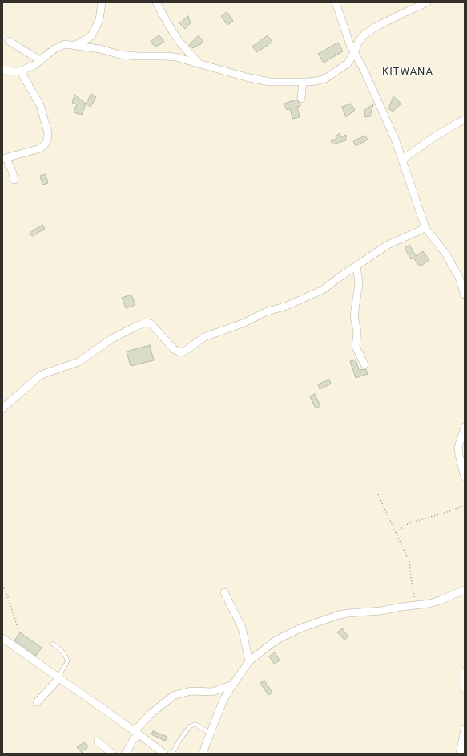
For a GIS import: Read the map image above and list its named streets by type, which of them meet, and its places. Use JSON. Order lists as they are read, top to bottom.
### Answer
{
  "districts": ["KITWANA"]
}
